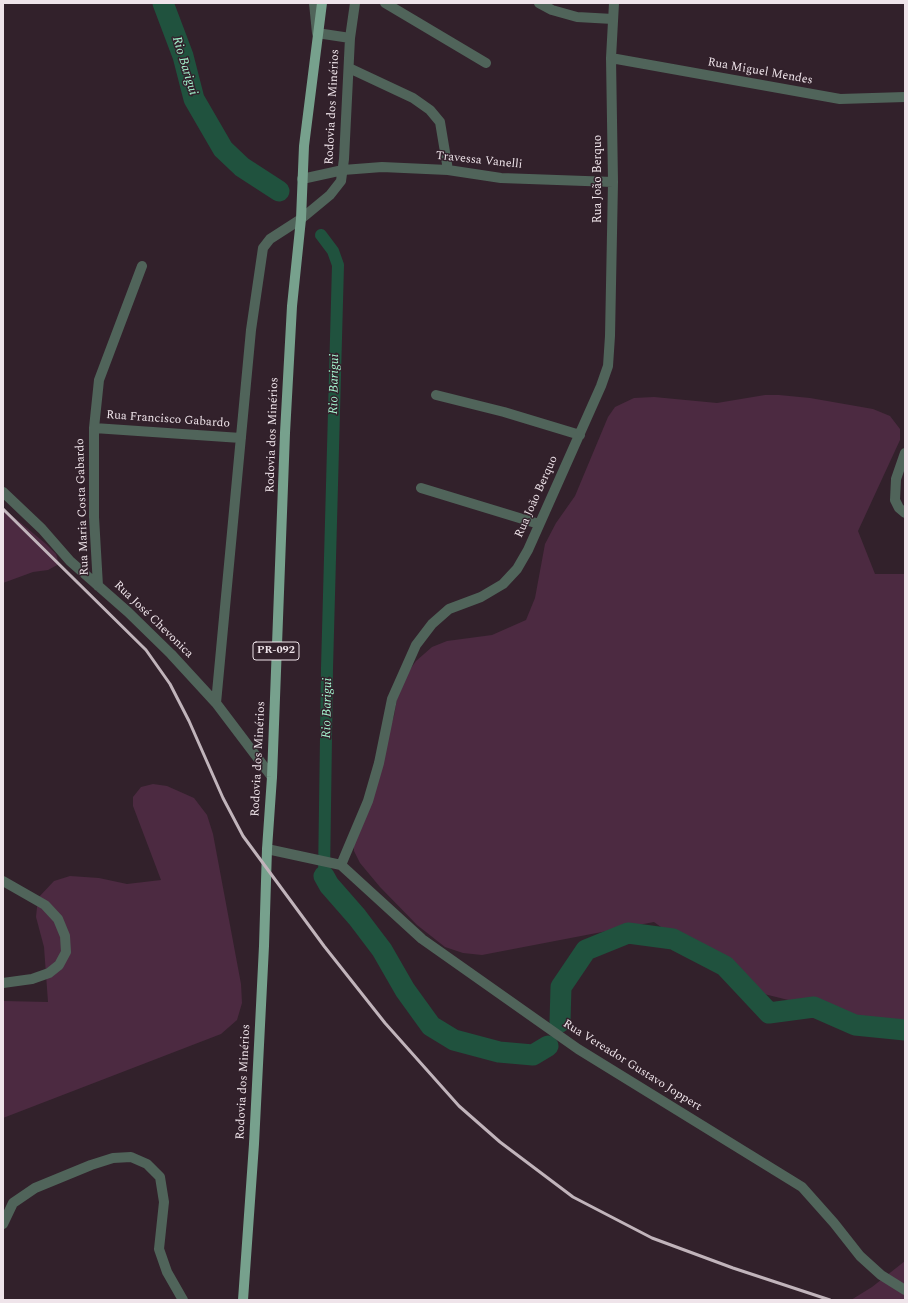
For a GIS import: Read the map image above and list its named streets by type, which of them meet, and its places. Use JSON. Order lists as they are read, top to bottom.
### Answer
{
  "streets": {
    "main road": ["Rodovia dos Minérios", "PR-092"],
    "street": [
      "Rua Miguel Mendes",
      "Travessa Vanelli",
      "Rua João Berquo",
      "Rua Francisco Gabardo",
      "Rua Maria Costa Gabardo",
      "Rua José Chevonica",
      "Rua Vereador Gustavo Joppert"
    ]
  },
  "crossings": [
    ["Rua Miguel Mendes", "Rua João Berquo"],
    ["Rodovia dos Minérios", "Travessa Vanelli"],
    ["Rodovia dos Minérios", "Rua José Chevonica"],
    ["Travessa Vanelli", "Rua João Berquo"],
    ["Rua João Berquo", "Rua Vereador Gustavo Joppert"],
    ["Rua Francisco Gabardo", "Rua Maria Costa Gabardo"],
    ["Rua Maria Costa Gabardo", "Rua José Chevonica"]
  ],
  "water": ["Rio Barigui"]
}
